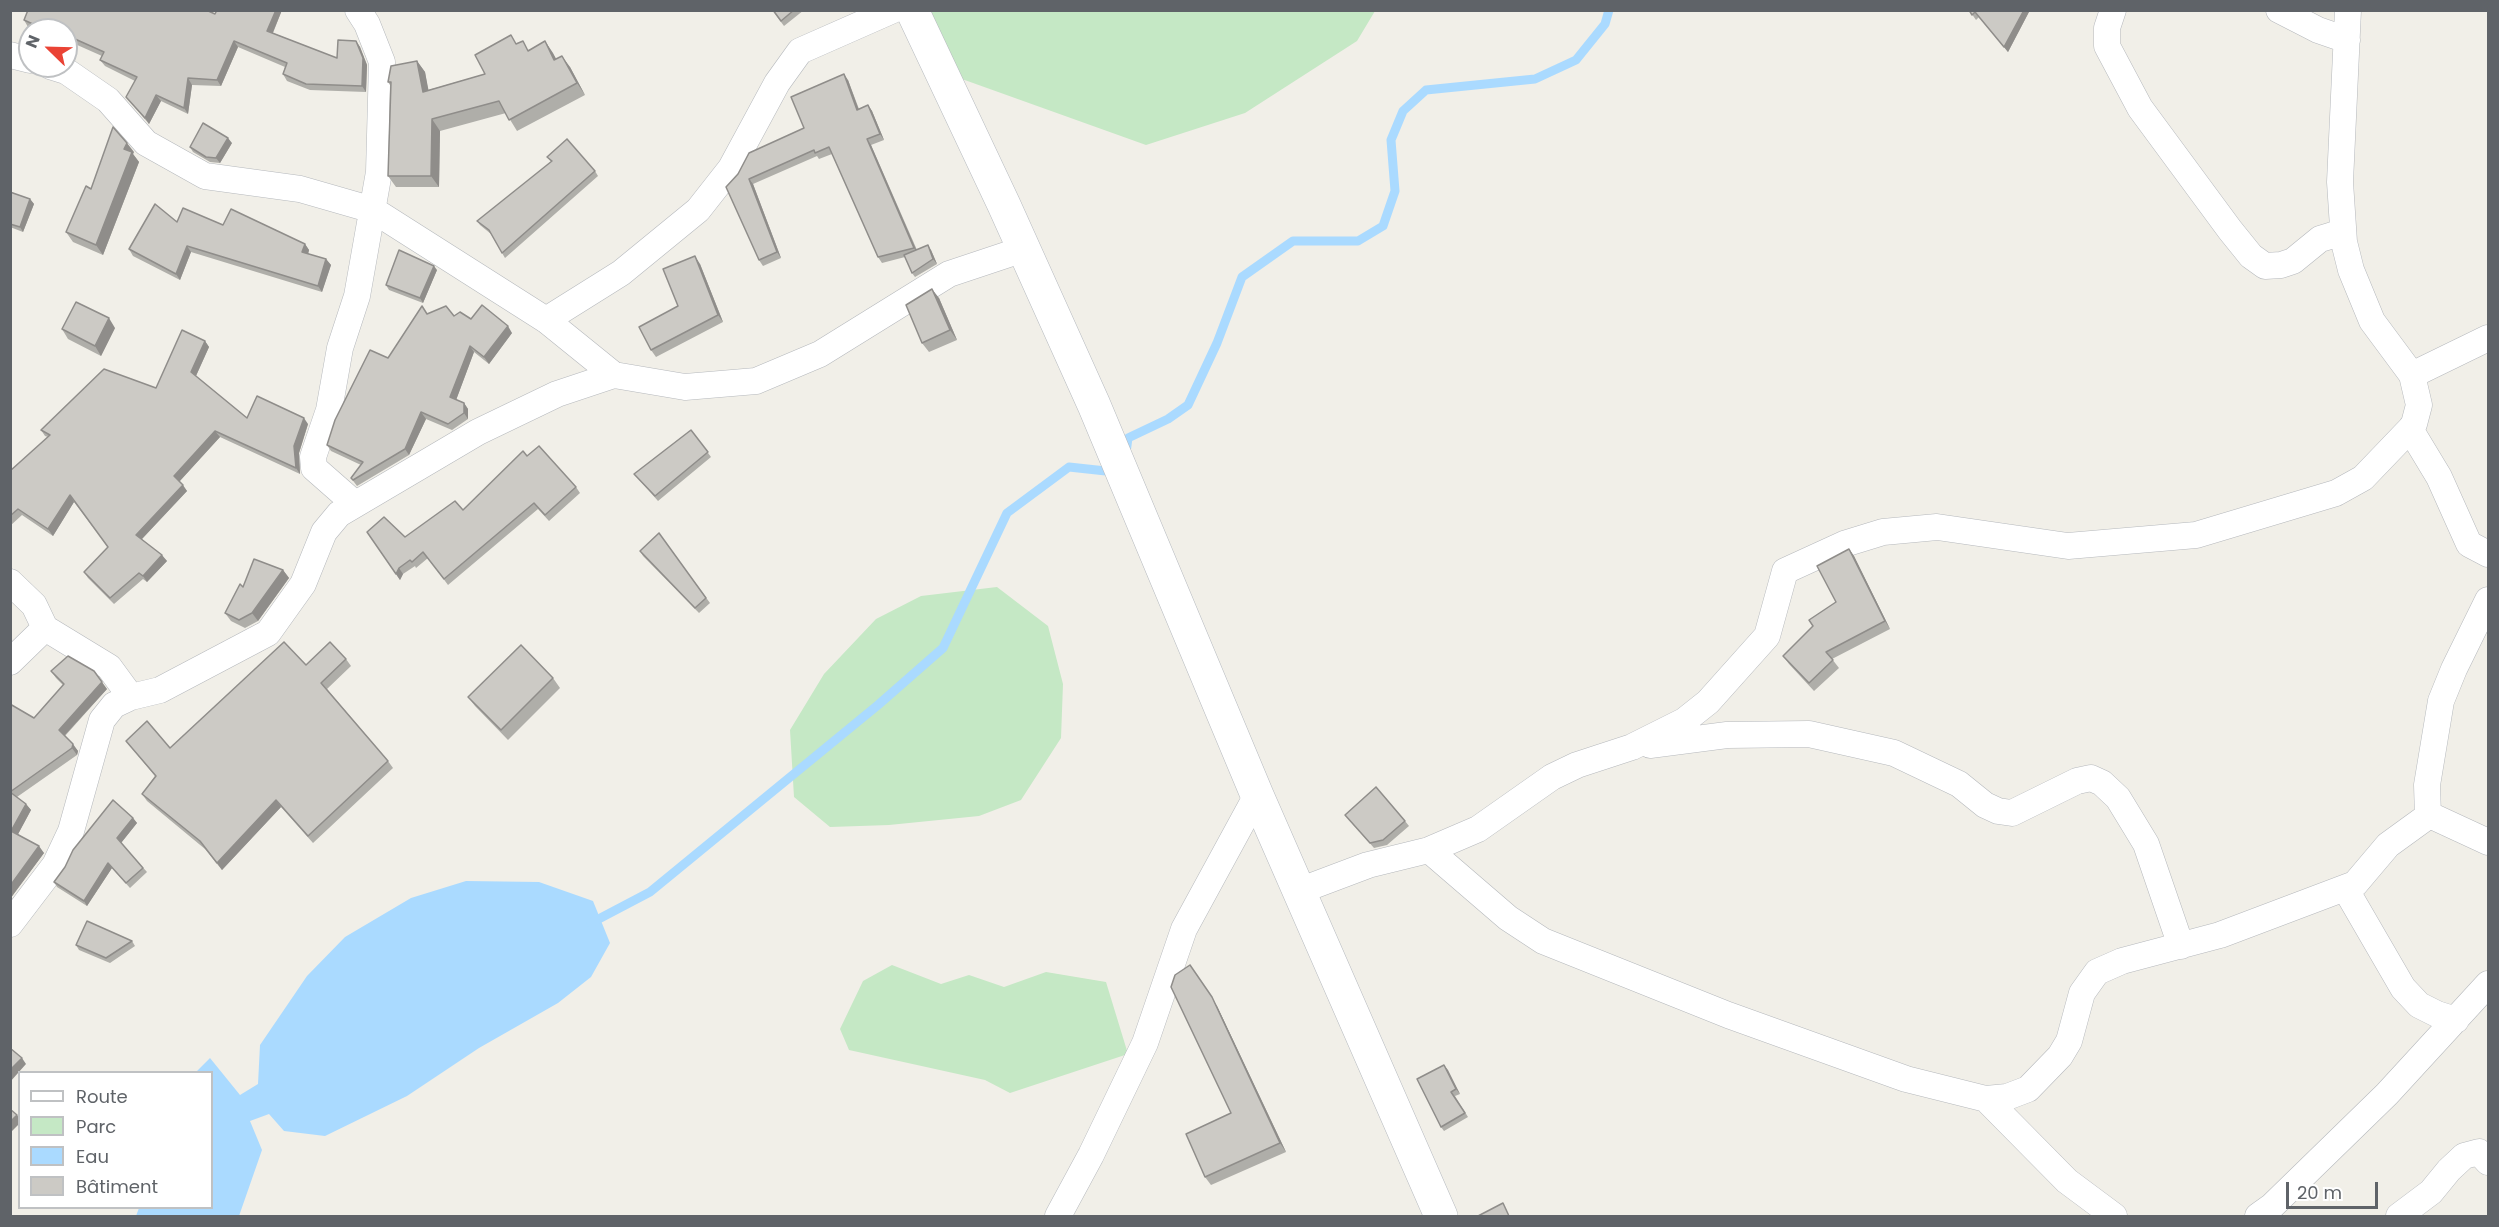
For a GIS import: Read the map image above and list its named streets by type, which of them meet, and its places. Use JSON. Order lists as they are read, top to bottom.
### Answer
{
  "legend": [
    "Route",
    "Parc",
    "Eau",
    "Bâtiment"
  ],
  "scale_bar": "20 m",
  "north": "top left"
}
